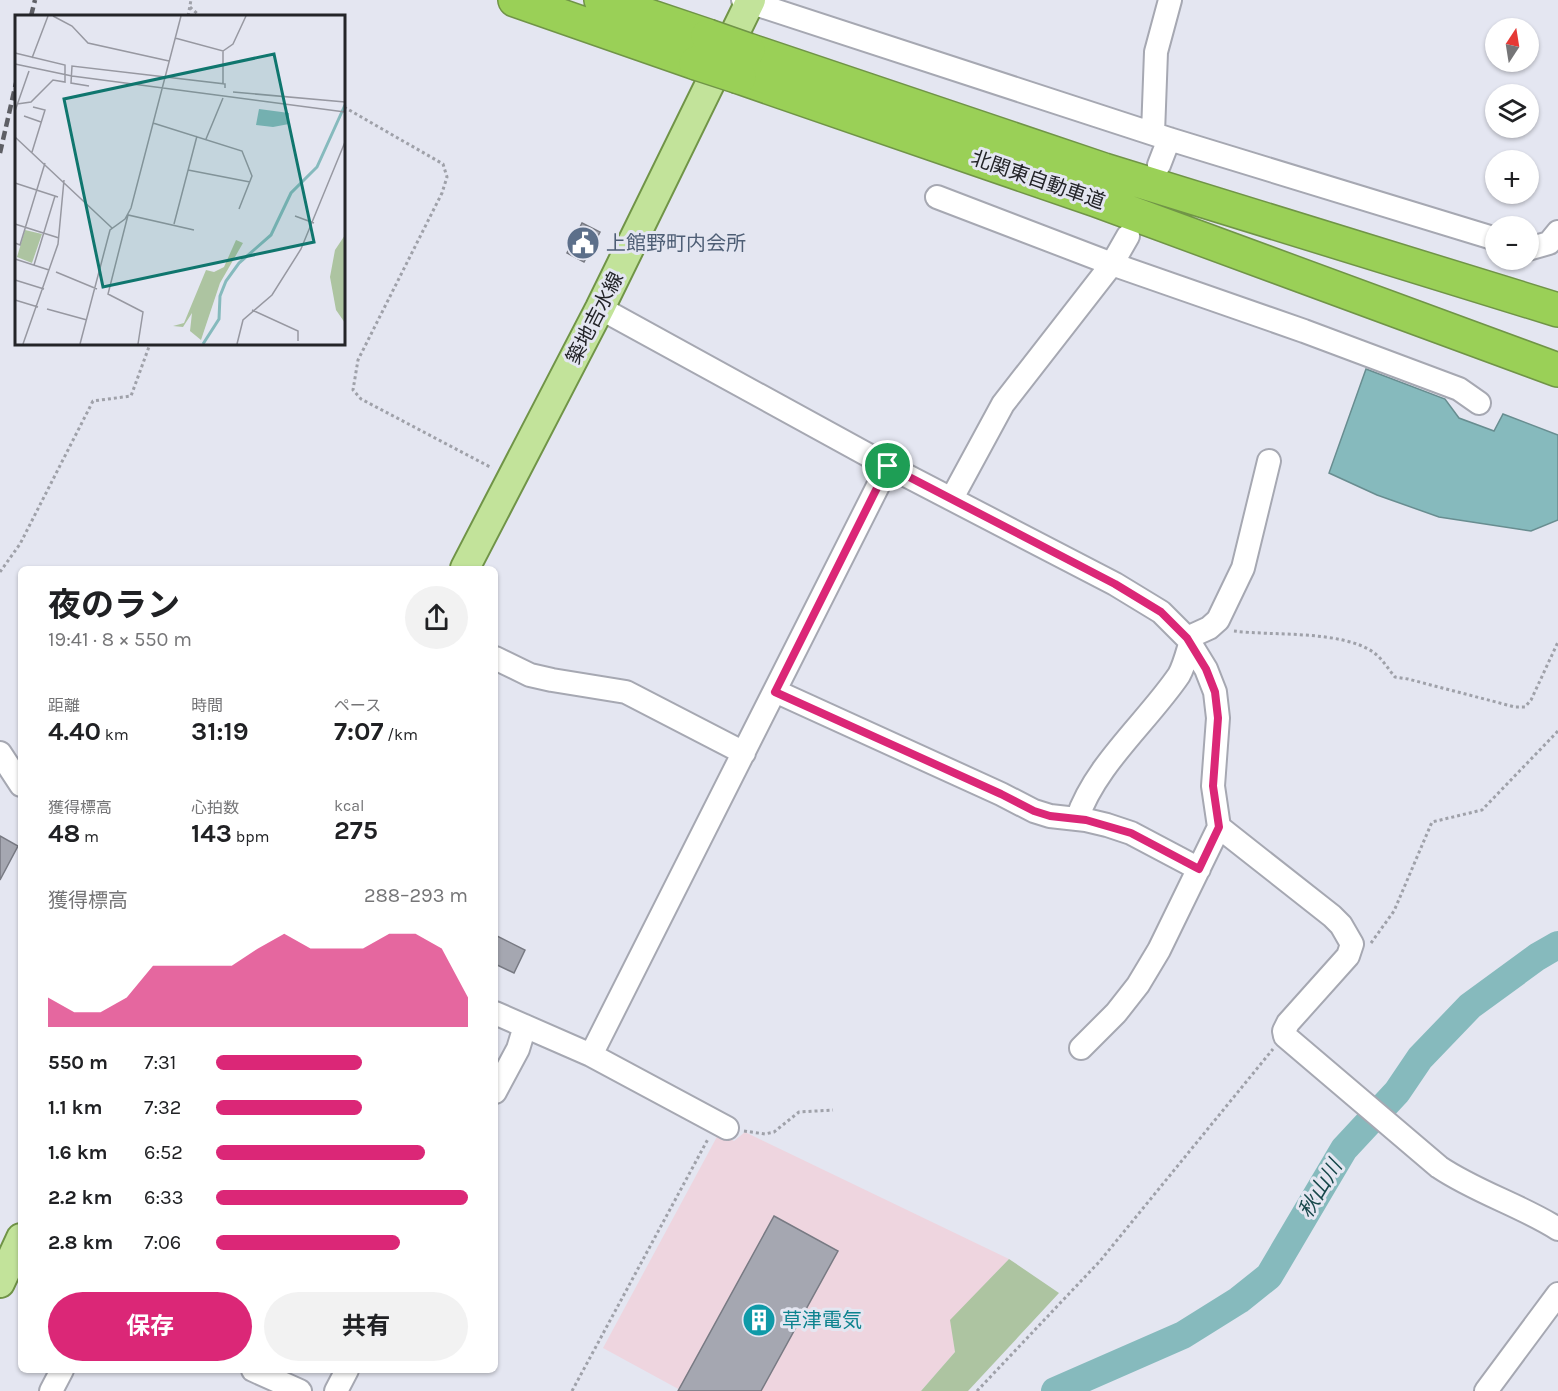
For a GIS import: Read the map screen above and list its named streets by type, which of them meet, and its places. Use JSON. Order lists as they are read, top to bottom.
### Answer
{
  "streets": {
    "highway": ["北関東自動車道"],
    "main road": ["築地吉水線"]
  },
  "water": ["秋山川"],
  "places": {
    "public building": ["上館野町内会所"],
    "building": ["草津電気"]
  },
  "north": "top",
  "page": {
    "map_buttons": ["+", "−"],
    "heading": ["夜のラン", "19:41 · 8 × 550 m"],
    "stats": [
      ["距離", "4.40 km"],
      ["時間", "31:19"],
      ["ペース", "7:07 /km"],
      ["獲得標高", "48 m"],
      ["心拍数", "143 bpm"],
      ["kcal", "275"]
    ],
    "chart": ["獲得標高", "288–293 m"],
    "list": [
      {
        "name": "550 m",
        "note": "7:31"
      },
      {
        "name": "1.1 km",
        "note": "7:32"
      },
      {
        "name": "1.6 km",
        "note": "6:52"
      },
      {
        "name": "2.2 km",
        "note": "6:33"
      },
      {
        "name": "2.8 km",
        "note": "7:06"
      }
    ],
    "buttons": ["保存", "共有"]
  }
}
